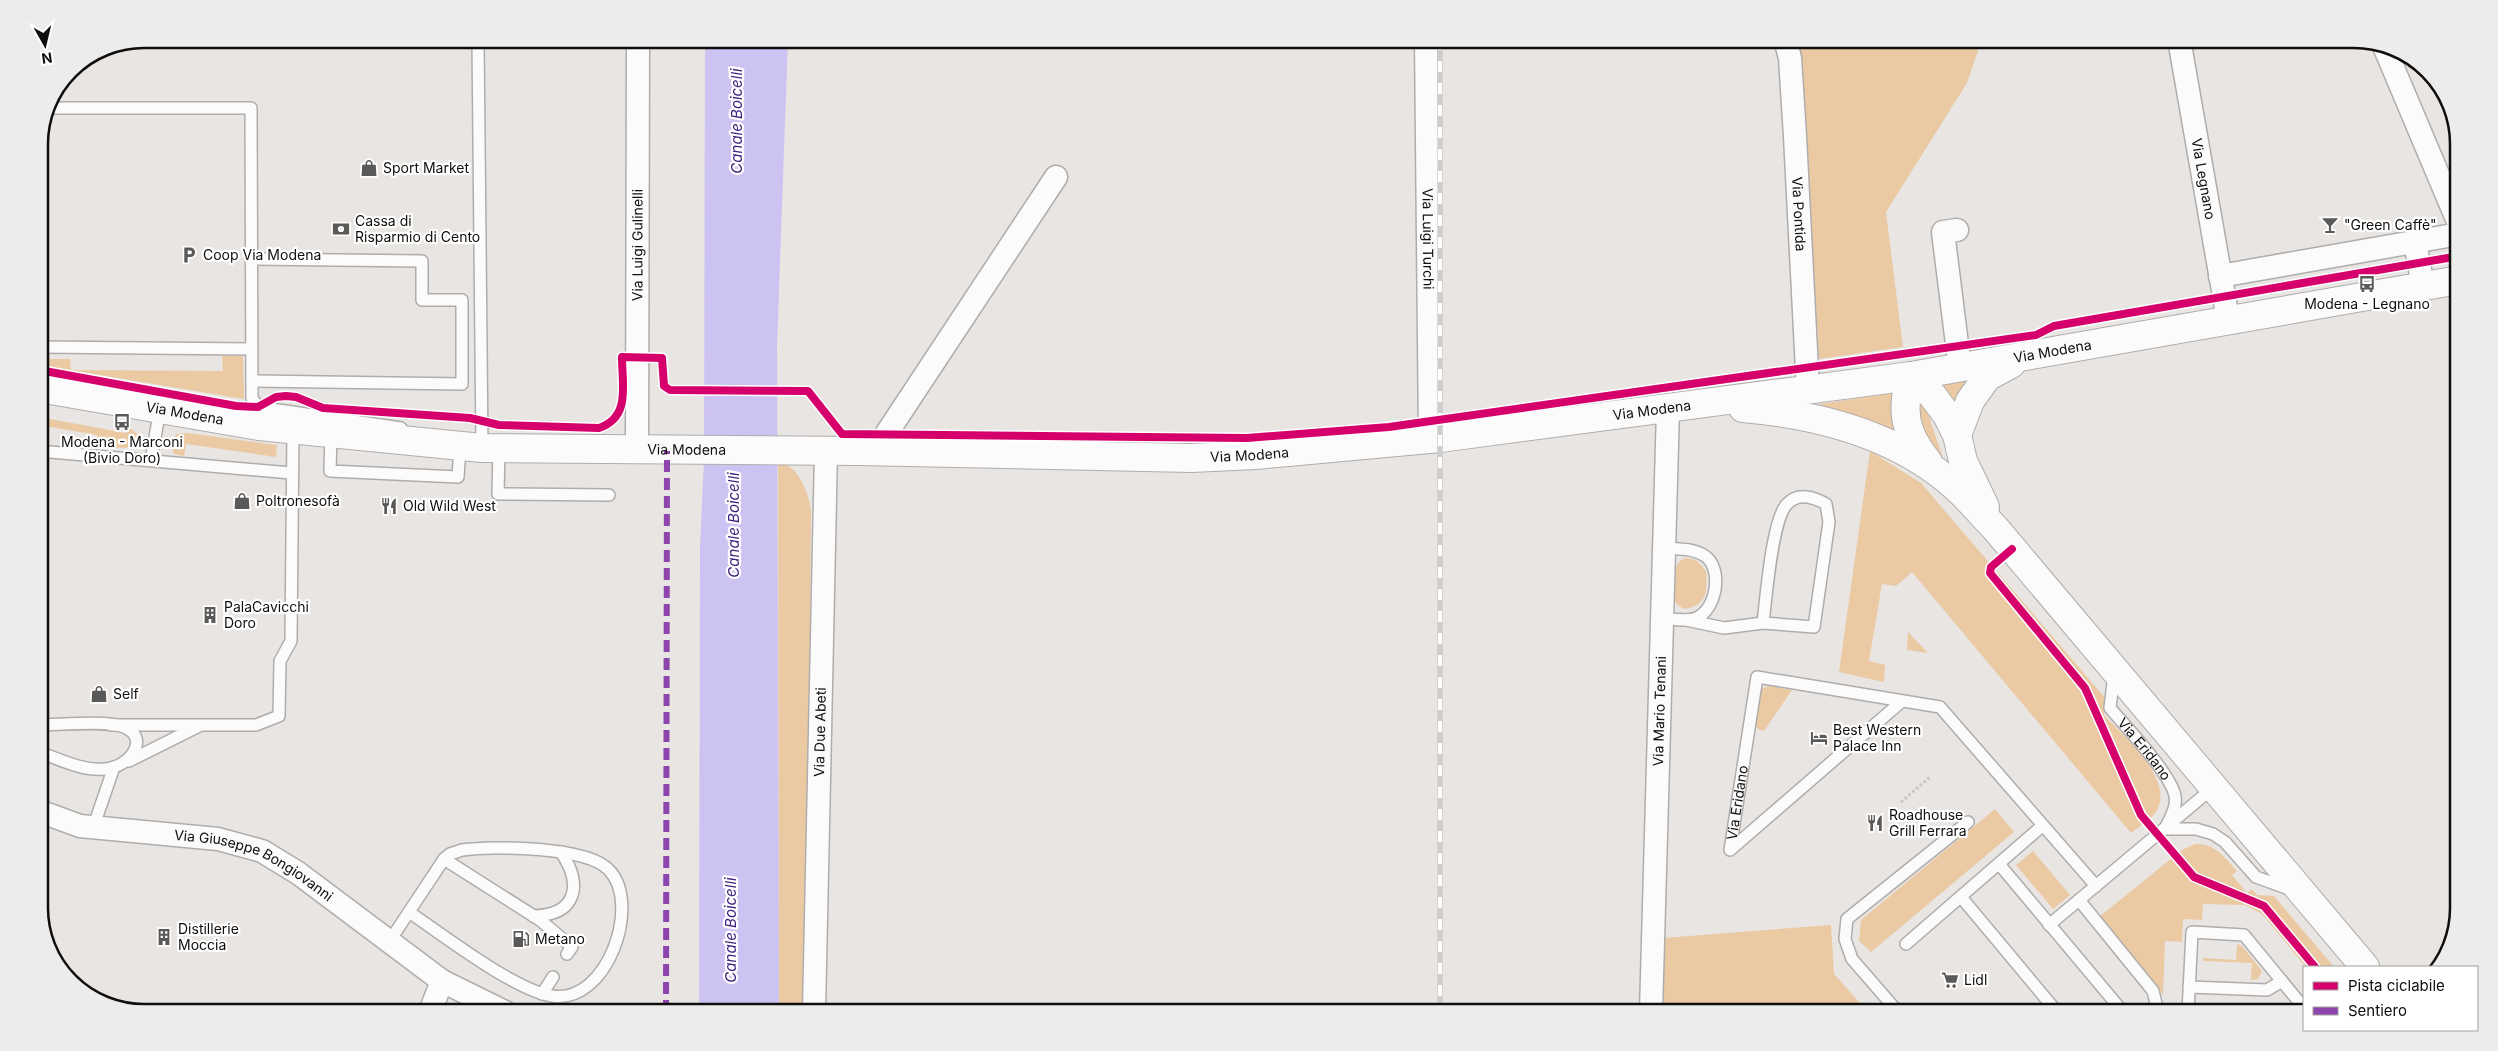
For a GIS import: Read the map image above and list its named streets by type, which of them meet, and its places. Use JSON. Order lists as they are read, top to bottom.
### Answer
{
  "streets": {
    "main road": ["Via Modena", "Via Eridano"],
    "street": [
      "Via Legnano",
      "Via Pontida",
      "Via Luigi Turchi",
      "Via Luigi Gulinelli",
      "Via Mario Tenani",
      "Via Due Abeti",
      "Via Giuseppe Bongiovanni"
    ]
  },
  "crossings": [
    ["Via Legnano", "Via Modena"],
    ["Via Pontida", "Via Modena"],
    ["Via Luigi Turchi", "Via Modena"],
    ["Via Luigi Gulinelli", "Via Modena"],
    ["Via Modena", "Via Mario Tenani"],
    ["Via Modena", "Via Due Abeti"],
    ["Via Modena", "Via Eridano"]
  ],
  "water": ["Canale Boicelli"],
  "places": {
    "shop": ["Sport Market", "Poltronesofà", "Self"],
    "bar": ["\"Green Caffè\""],
    "bank": ["Cassa di Risparmio di Cento"],
    "parking": ["Coop Via Modena"],
    "bus stop": ["Modena - Legnano", "Modena - Marconi (Bivio Doro)"],
    "restaurant": ["Old Wild West", "Roadhouse Grill Ferrara"],
    "building": ["PalaCavicchi Doro", "Distillerie Moccia"],
    "hotel": ["Best Western Palace Inn"],
    "fuel station": ["Metano"],
    "supermarket": ["Lidl"]
  },
  "legend": ["Pista ciclabile", "Sentiero"],
  "north": "bottom"
}
